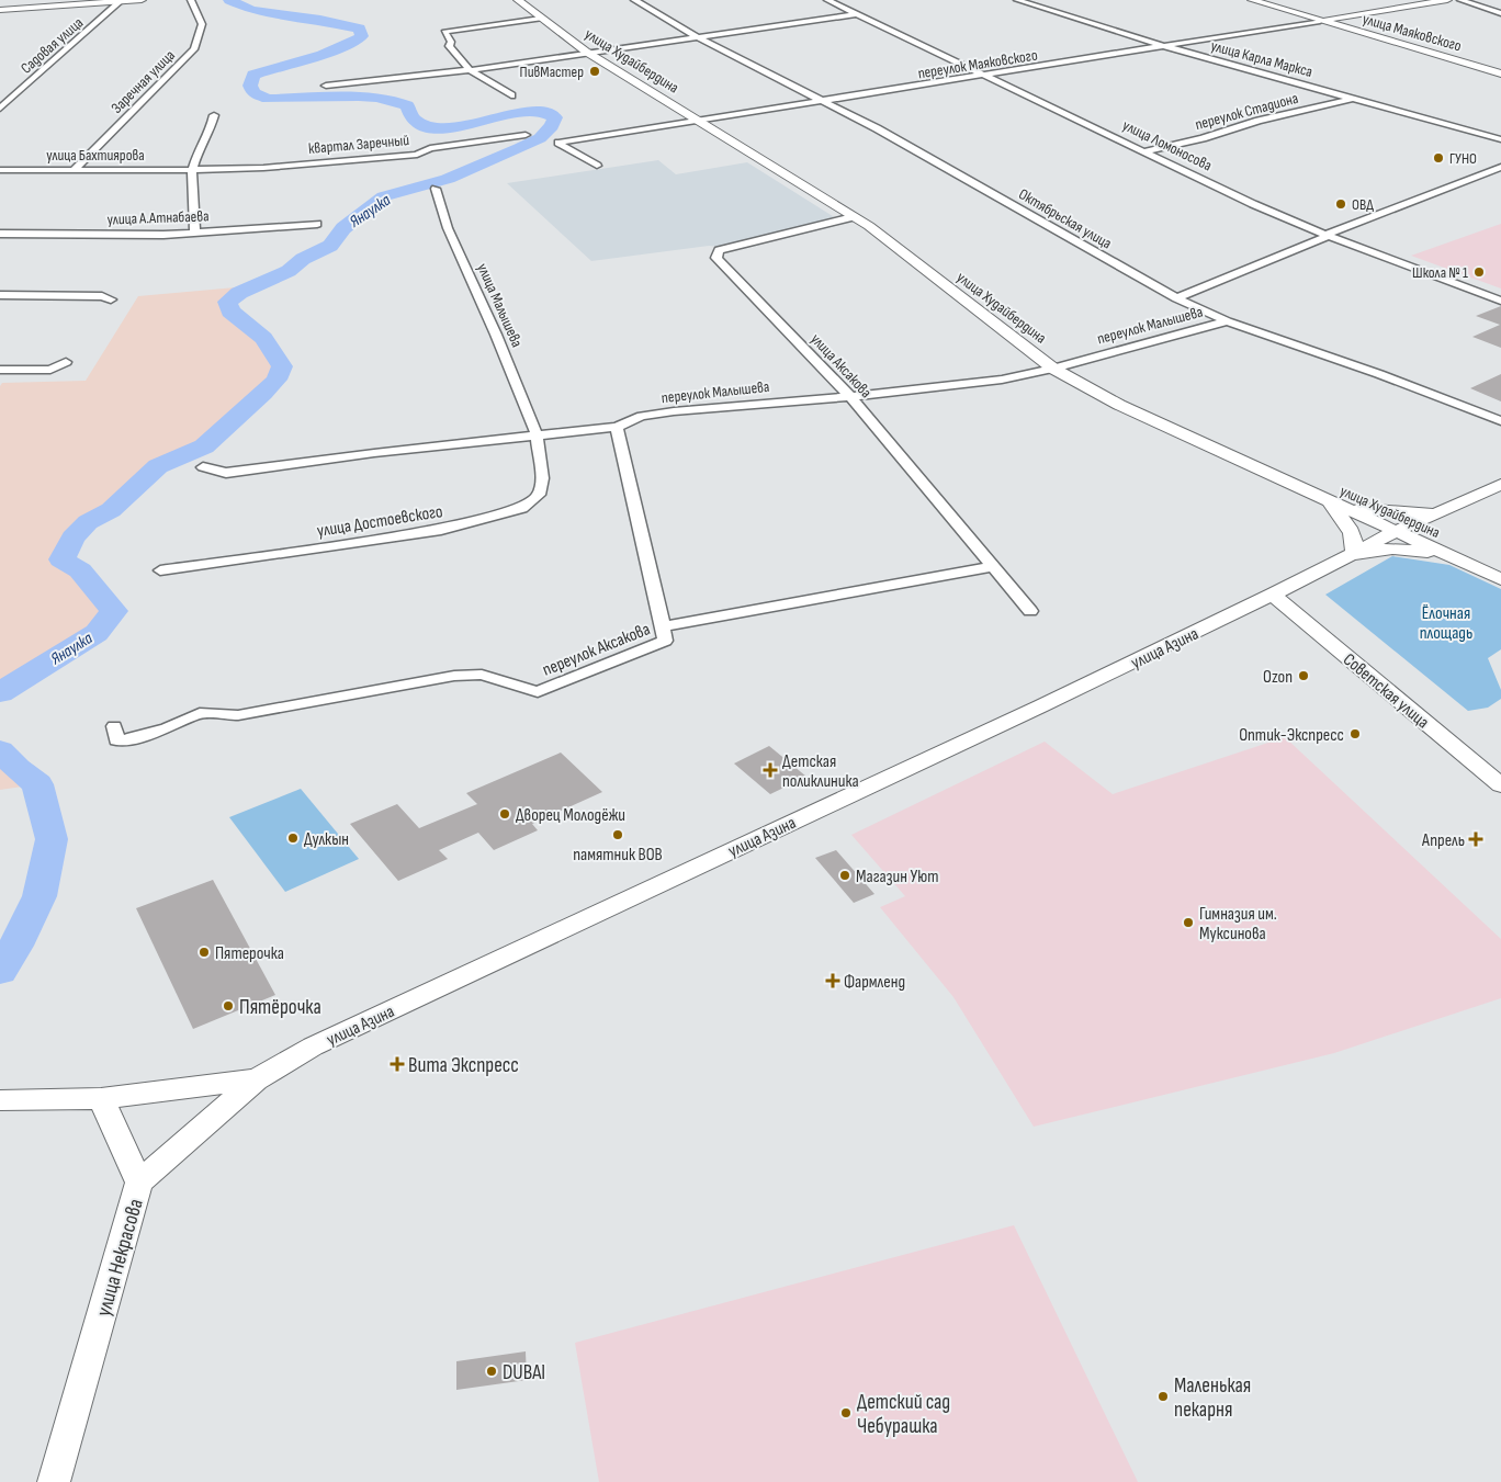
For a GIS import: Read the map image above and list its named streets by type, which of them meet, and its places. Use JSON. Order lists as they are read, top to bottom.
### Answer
{
  "streets": {
    "street": [
      "улица Маяковского",
      "Садовая улица",
      "улица Карла Маркса",
      "улица Худайбердина",
      "переулок Маяковского",
      "Заречная улица",
      "переулок Стадиона",
      "квартал Заречный",
      "улица Ломоносова",
      "улица Бахтиярова",
      "улица А.Атнабаева",
      "Октябрьская улица",
      "улица Малышева",
      "переулок Малышева",
      "улица Аксакова",
      "улица Достоевского",
      "улица Азина",
      "переулок Аксакова",
      "Советская улица",
      "улица Некрасова"
    ]
  },
  "crossings": [
    ["улица Маяковского", "переулок Маяковского"],
    ["улица Карла Маркса", "переулок Маяковского"],
    ["улица Карла Маркса", "переулок Стадиона"],
    ["улица Худайбердина", "переулок Маяковского"],
    ["улица Худайбердина", "переулок Малышева"],
    ["улица Худайбердина", "улица Аксакова"],
    ["улица Худайбердина", "улица Азина"],
    ["переулок Маяковского", "улица Ломоносова"],
    ["переулок Маяковского", "Октябрьская улица"],
    ["Заречная улица", "улица Бахтиярова"],
    ["переулок Стадиона", "улица Ломоносова"],
    ["квартал Заречный", "улица Бахтиярова"],
    ["улица Ломоносова", "переулок Малышева"],
    ["Октябрьская улица", "переулок Малышева"],
    ["улица Малышева", "переулок Малышева"],
    ["улица Малышева", "улица Достоевского"],
    ["переулок Малышева", "улица Аксакова"],
    ["переулок Малышева", "улица Достоевского"],
    ["улица Аксакова", "переулок Аксакова"],
    ["улица Азина", "Советская улица"],
    ["улица Азина", "улица Некрасова"]
  ],
  "water": ["Янаулка"],
  "parks": ["Ёлочная площадь"],
  "places": {
    "other": [
      "ПивМастер",
      "ГУНО",
      "ОВД",
      "Школа № 1",
      "Ozon",
      "Оптик-Экспресс",
      "Дворец Молодёжи",
      "памятник ВОВ",
      "Дулкын",
      "Магазин Уют",
      "Гимназия им. Муксинова",
      "Пятерочка",
      "Пятёрочка",
      "DUBAI",
      "Маленькая пекарня",
      "Детский сад Чебурашка"
    ],
    "health": [
      "Детская поликлиника",
      "Апрель",
      "Фармленд",
      "Вита Экспресс"
    ]
  }
}
